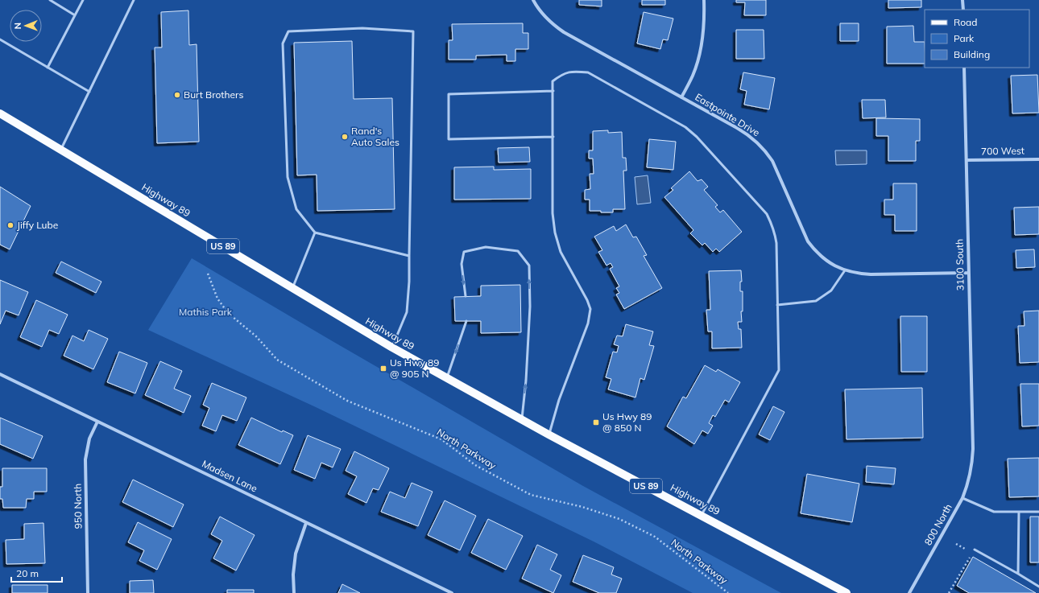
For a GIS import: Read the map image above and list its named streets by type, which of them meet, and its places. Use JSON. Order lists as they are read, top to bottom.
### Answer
{
  "streets": {
    "main road": ["Highway 89", "US 89"],
    "street": [
      "Eastpointe Drive",
      "700 West",
      "3100 South",
      "Madsen Lane",
      "950 North",
      "800 North"
    ],
    "path": ["North Parkway"]
  },
  "crossings": [
    ["Eastpointe Drive", "3100 South"],
    ["700 West", "3100 South"],
    ["3100 South", "800 North"],
    ["Madsen Lane", "950 North"]
  ],
  "parks": ["Mathis Park"],
  "places": {
    "other": ["Burt Brothers", "Rand's Auto Sales", "Jiffy Lube"],
    "transit": ["Us Hwy 89 @ 905 N", "Us Hwy 89 @ 850 N"]
  },
  "legend": ["Road", "Park", "Building"],
  "scale_bar": "20 m",
  "north": "left"
}
